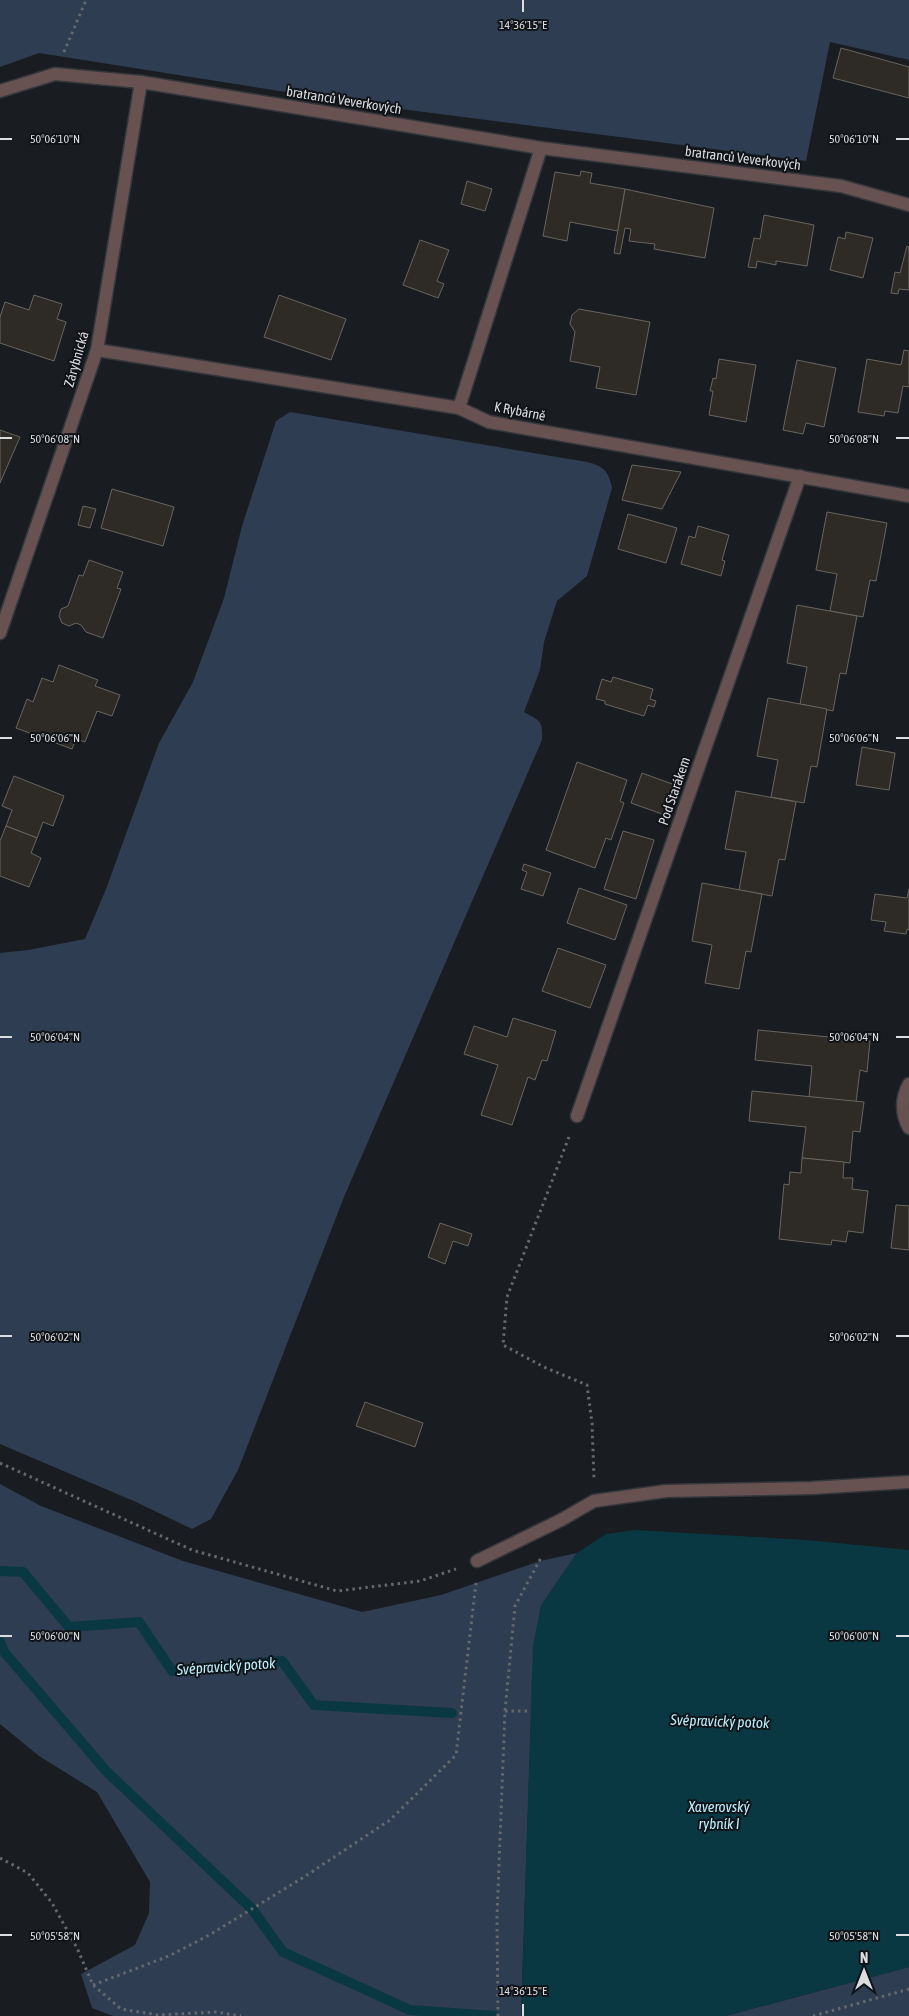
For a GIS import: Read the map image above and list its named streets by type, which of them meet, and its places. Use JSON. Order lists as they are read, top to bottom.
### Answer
{
  "streets": {
    "street": [
      "bratranců Veverkových",
      "Zárybnická",
      "K Rybárně",
      "Pod Starákem"
    ]
  },
  "crossings": [
    ["bratranců Veverkových", "Zárybnická"],
    ["Zárybnická", "K Rybárně"],
    ["K Rybárně", "Pod Starákem"]
  ],
  "water": ["Svépravický potok", "Xaverovský rybník I"],
  "north": "top",
  "coordinates": [
    "14°36'15\"E",
    "50°06'10\"N",
    "50°06'08\"N",
    "50°06'06\"N",
    "50°06'04\"N",
    "50°06'02\"N",
    "50°06'00\"N",
    "50°05'58\"N"
  ]
}
